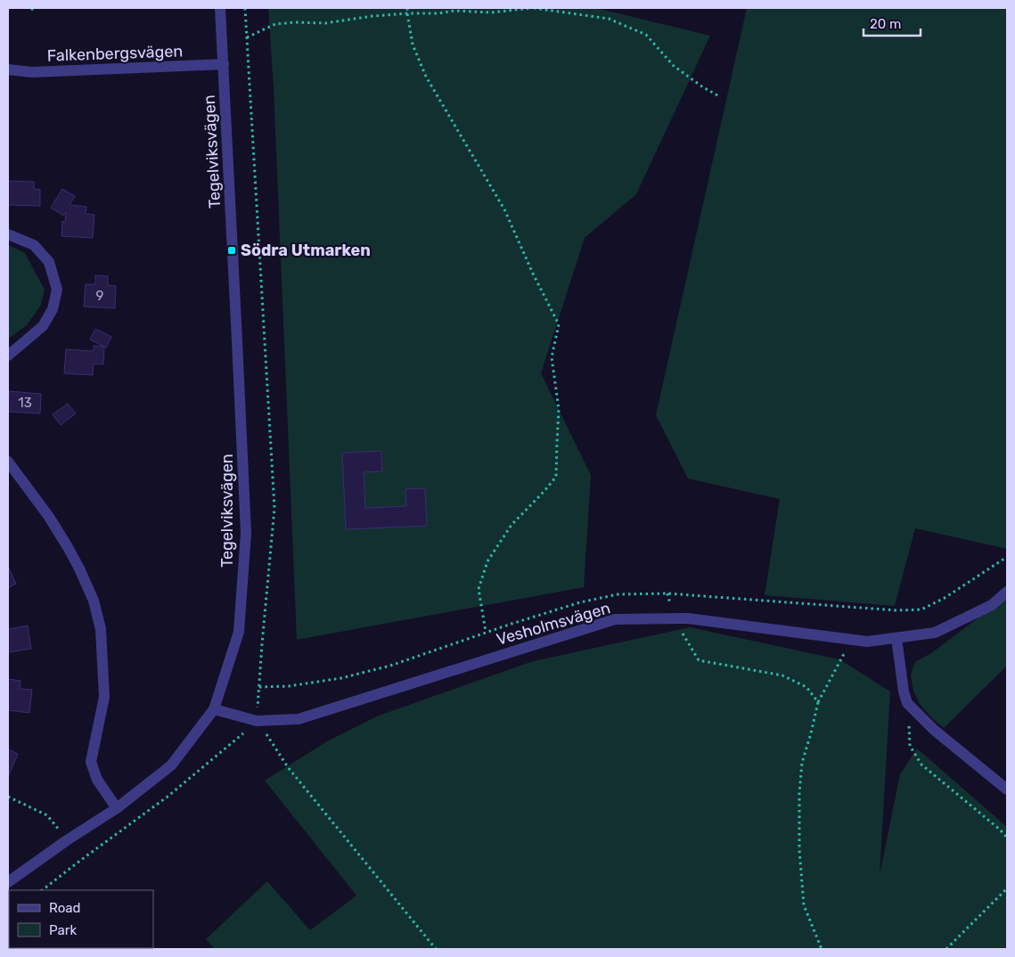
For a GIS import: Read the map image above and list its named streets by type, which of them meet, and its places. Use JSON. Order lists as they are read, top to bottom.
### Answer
{
  "streets": {
    "street": ["Falkenbergsvägen", "Tegelviksvägen", "Vesholmsvägen"]
  },
  "crossings": [
    ["Falkenbergsvägen", "Tegelviksvägen"],
    ["Tegelviksvägen", "Vesholmsvägen"]
  ],
  "places": {
    "transit": ["Södra Utmarken"]
  },
  "house_numbers": ["9", "13"],
  "legend": ["Road", "Park"],
  "scale_bar": "20 m"
}
